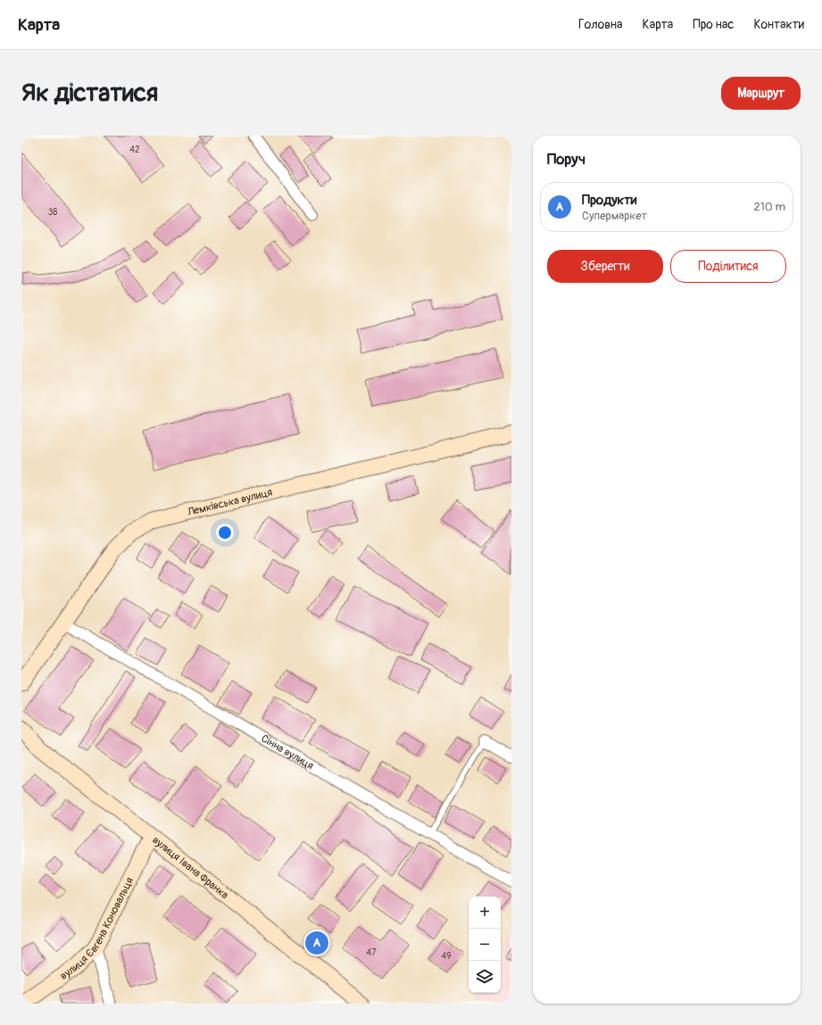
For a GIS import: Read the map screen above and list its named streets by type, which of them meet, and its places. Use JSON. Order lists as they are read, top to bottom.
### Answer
{
  "streets": {
    "main road": ["Лемківська вулиця", "вулиця Івана Франка", "вулиця Євгена Коновальця"],
    "street": ["Сінна вулиця"]
  },
  "crossings": [
    ["Лемківська вулиця", "Сінна вулиця"],
    ["вулиця Івана Франка", "вулиця Євгена Коновальця"]
  ],
  "house_numbers": [
    "42",
    "38",
    "47",
    "49"
  ],
  "page": {
    "header": "Карта",
    "nav": [
      "Головна",
      "Карта",
      "Про нас",
      "Контакти"
    ],
    "buttons": [
      "Маршрут",
      ["Зберегти", "Поділитися"]
    ],
    "title": "Як дістатися",
    "heading": "Поруч",
    "list": [
      {
        "mark": "A",
        "name": "Продукти",
        "note": "Супермаркет",
        "value": "210 m"
      }
    ],
    "map_buttons": ["+", "−"],
    "pins": "A"
  }
}
